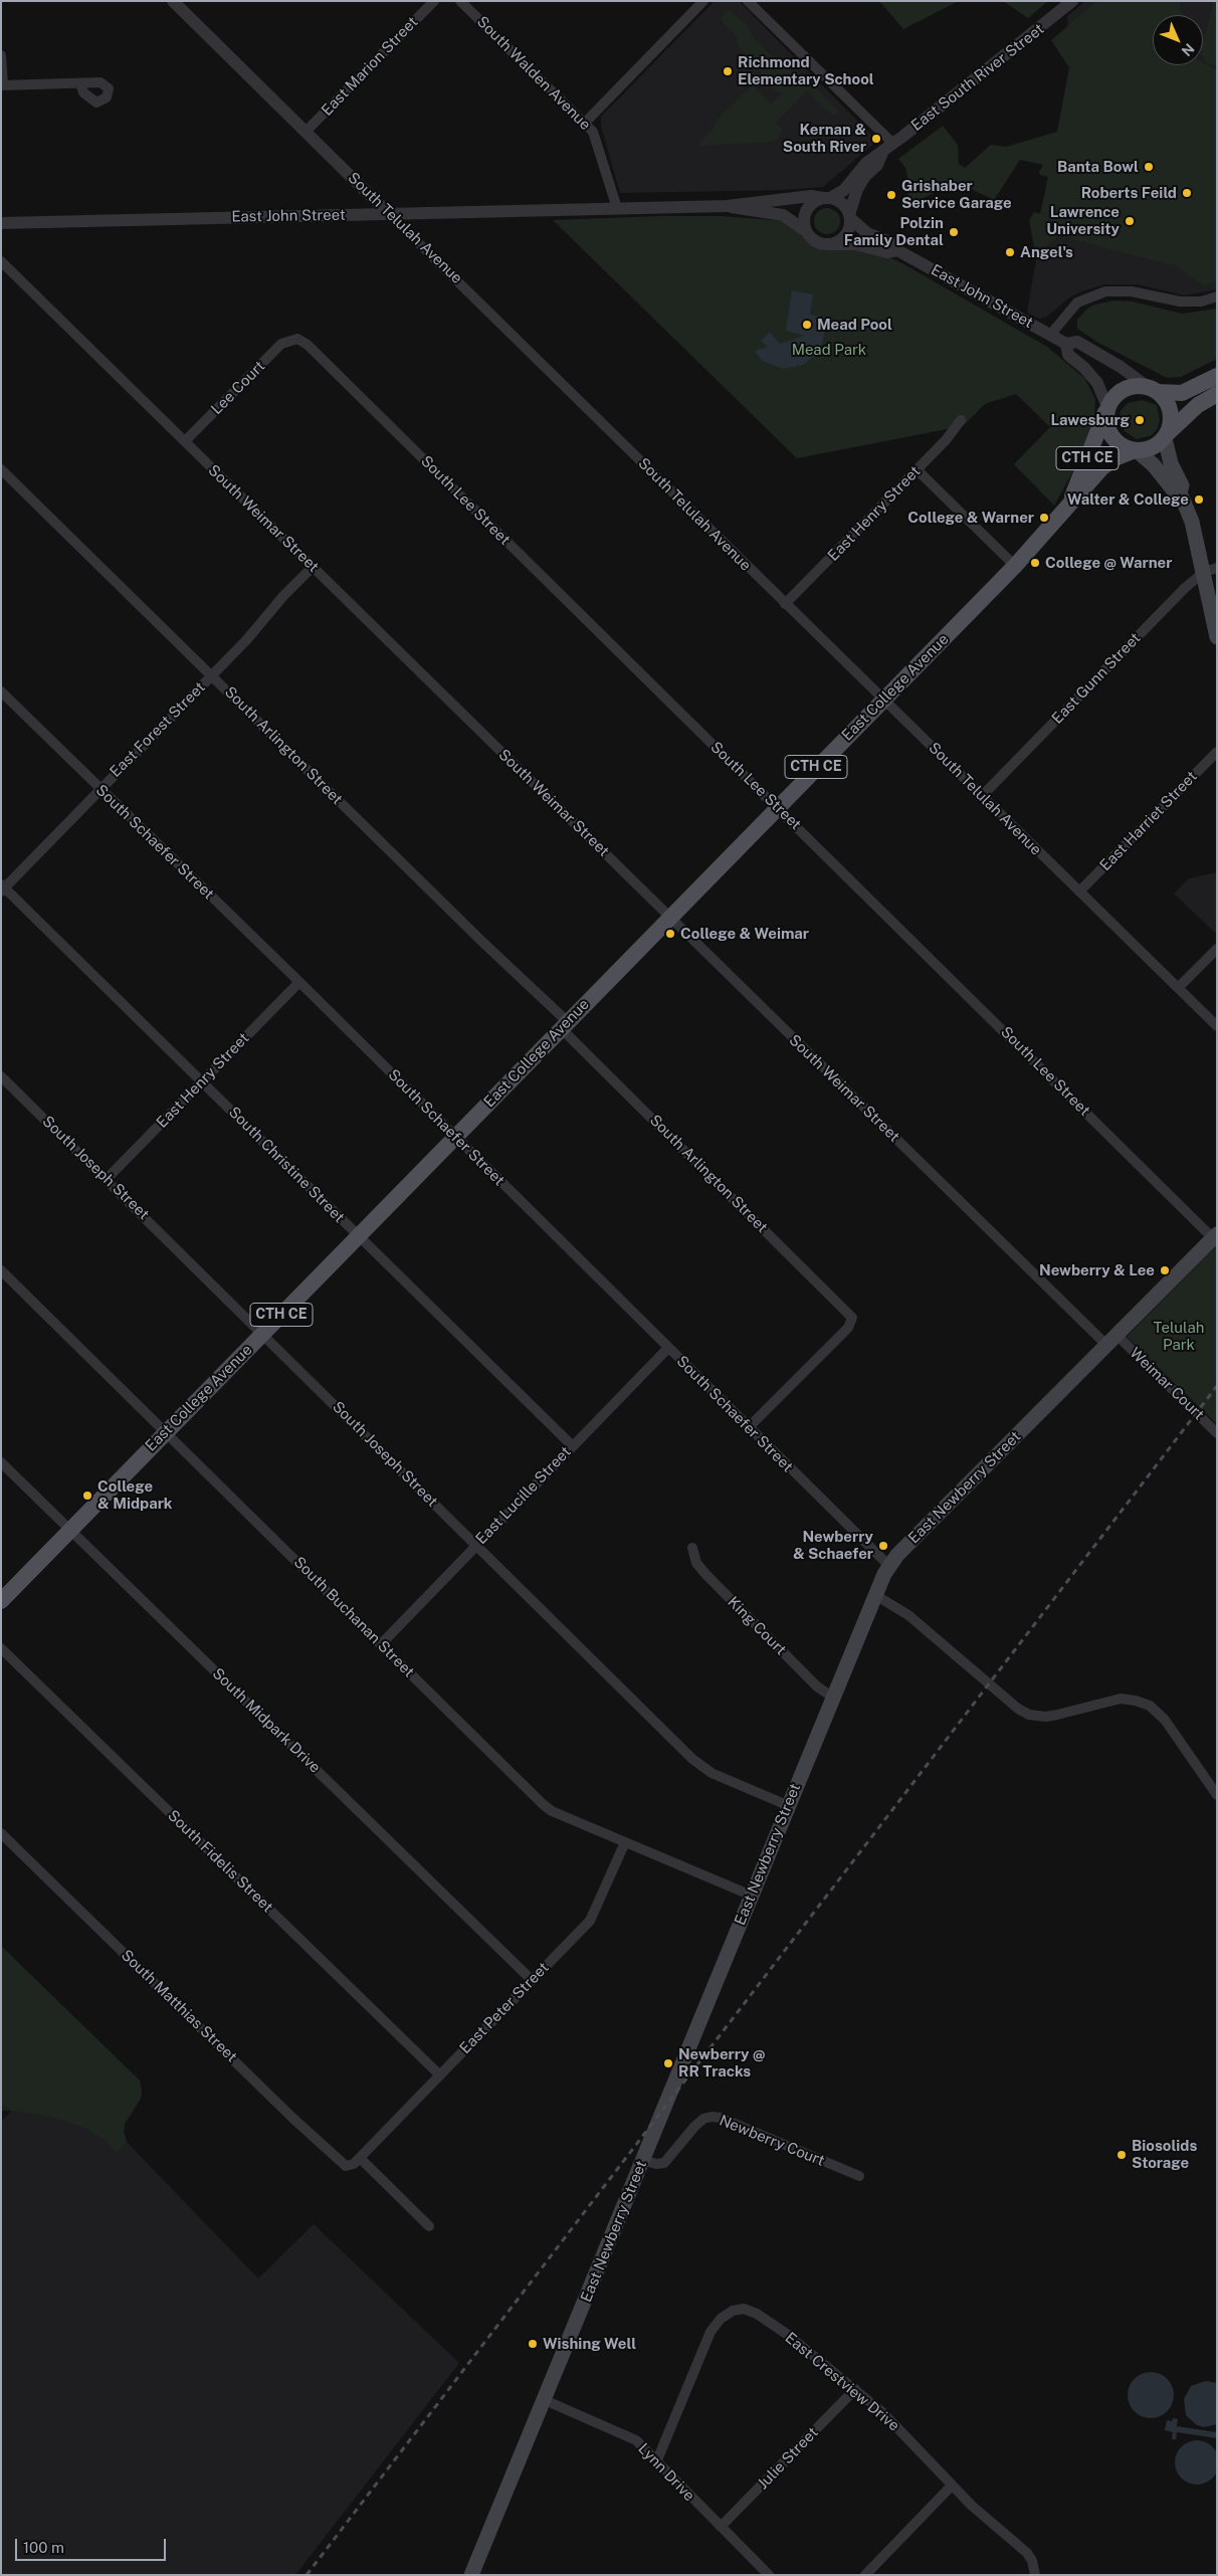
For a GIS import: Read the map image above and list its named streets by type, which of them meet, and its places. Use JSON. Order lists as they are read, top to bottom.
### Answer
{
  "streets": {
    "main road": ["CTH CE", "East College Avenue", "East Newberry Street"],
    "street": [
      "East Marion Street",
      "South Walden Avenue",
      "East South River Street",
      "East John Street",
      "South Telulah Avenue",
      "Lee Court",
      "South Lee Street",
      "East Henry Street",
      "South Weimar Street",
      "East Gunn Street",
      "East Forest Street",
      "South Arlington Street",
      "East Harriet Street",
      "South Schaefer Street",
      "South Christine Street",
      "South Joseph Street",
      "Weimar Court",
      "East Lucille Street",
      "South Buchanan Street",
      "King Court",
      "South Midpark Drive",
      "South Fidelis Street",
      "South Matthias Street",
      "East Peter Street",
      "Newberry Court",
      "East Crestview Drive",
      "Julie Street",
      "Lynn Drive"
    ]
  },
  "crossings": [
    ["East Marion Street", "South Telulah Avenue"],
    ["South Walden Avenue", "East John Street"],
    ["East South River Street", "East John Street"],
    ["East John Street", "South Telulah Avenue"],
    ["East John Street", "East College Avenue"],
    ["South Telulah Avenue", "East Henry Street"],
    ["South Telulah Avenue", "East Gunn Street"],
    ["South Telulah Avenue", "East College Avenue"],
    ["South Telulah Avenue", "East Harriet Street"],
    ["Lee Court", "South Lee Street"],
    ["Lee Court", "South Weimar Street"],
    ["South Lee Street", "East College Avenue"],
    ["South Lee Street", "East Newberry Street"],
    ["East Henry Street", "South Schaefer Street"],
    ["East Henry Street", "South Christine Street"],
    ["East Henry Street", "South Joseph Street"],
    ["South Weimar Street", "East College Avenue"],
    ["South Weimar Street", "East Forest Street"],
    ["South Weimar Street", "Weimar Court"],
    ["South Weimar Street", "East Newberry Street"],
    ["East College Avenue", "South Arlington Street"],
    ["East College Avenue", "South Schaefer Street"],
    ["East College Avenue", "South Christine Street"],
    ["East College Avenue", "South Joseph Street"],
    ["East College Avenue", "South Buchanan Street"],
    ["East College Avenue", "South Midpark Drive"],
    ["East Forest Street", "South Arlington Street"],
    ["East Forest Street", "South Schaefer Street"],
    ["East Forest Street", "South Christine Street"],
    ["South Arlington Street", "South Schaefer Street"],
    ["South Schaefer Street", "East Newberry Street"],
    ["South Schaefer Street", "East Lucille Street"],
    ["South Christine Street", "East Lucille Street"],
    ["South Joseph Street", "East Newberry Street"],
    ["South Joseph Street", "East Lucille Street"],
    ["Weimar Court", "East Newberry Street"],
    ["East Newberry Street", "South Buchanan Street"],
    ["East Newberry Street", "King Court"],
    ["East Newberry Street", "Newberry Court"],
    ["East Newberry Street", "Lynn Drive"],
    ["East Lucille Street", "South Buchanan Street"],
    ["South Buchanan Street", "East Peter Street"],
    ["South Midpark Drive", "East Peter Street"],
    ["South Fidelis Street", "East Peter Street"],
    ["South Matthias Street", "East Peter Street"],
    ["East Crestview Drive", "Julie Street"],
    ["East Crestview Drive", "Lynn Drive"],
    ["Julie Street", "Lynn Drive"]
  ],
  "parks": ["Mead Park", "Telulah Park"],
  "places": [
    "Richmond Elementary School",
    "Kernan & South River",
    "Banta Bowl",
    "Roberts Feild",
    "Grishaber Service Garage",
    "Lawrence University",
    "Polzin Family Dental",
    "Angel's",
    "Mead Pool",
    "Lawesburg",
    "Walter & College",
    "College & Warner",
    "College @ Warner",
    "College & Weimar",
    "Newberry & Lee",
    "College & Midpark",
    "Newberry & Schaefer",
    "Newberry @ RR Tracks",
    "Biosolids Storage",
    "Wishing Well"
  ],
  "scale_bar": "100 m",
  "north": "bottom right"
}
